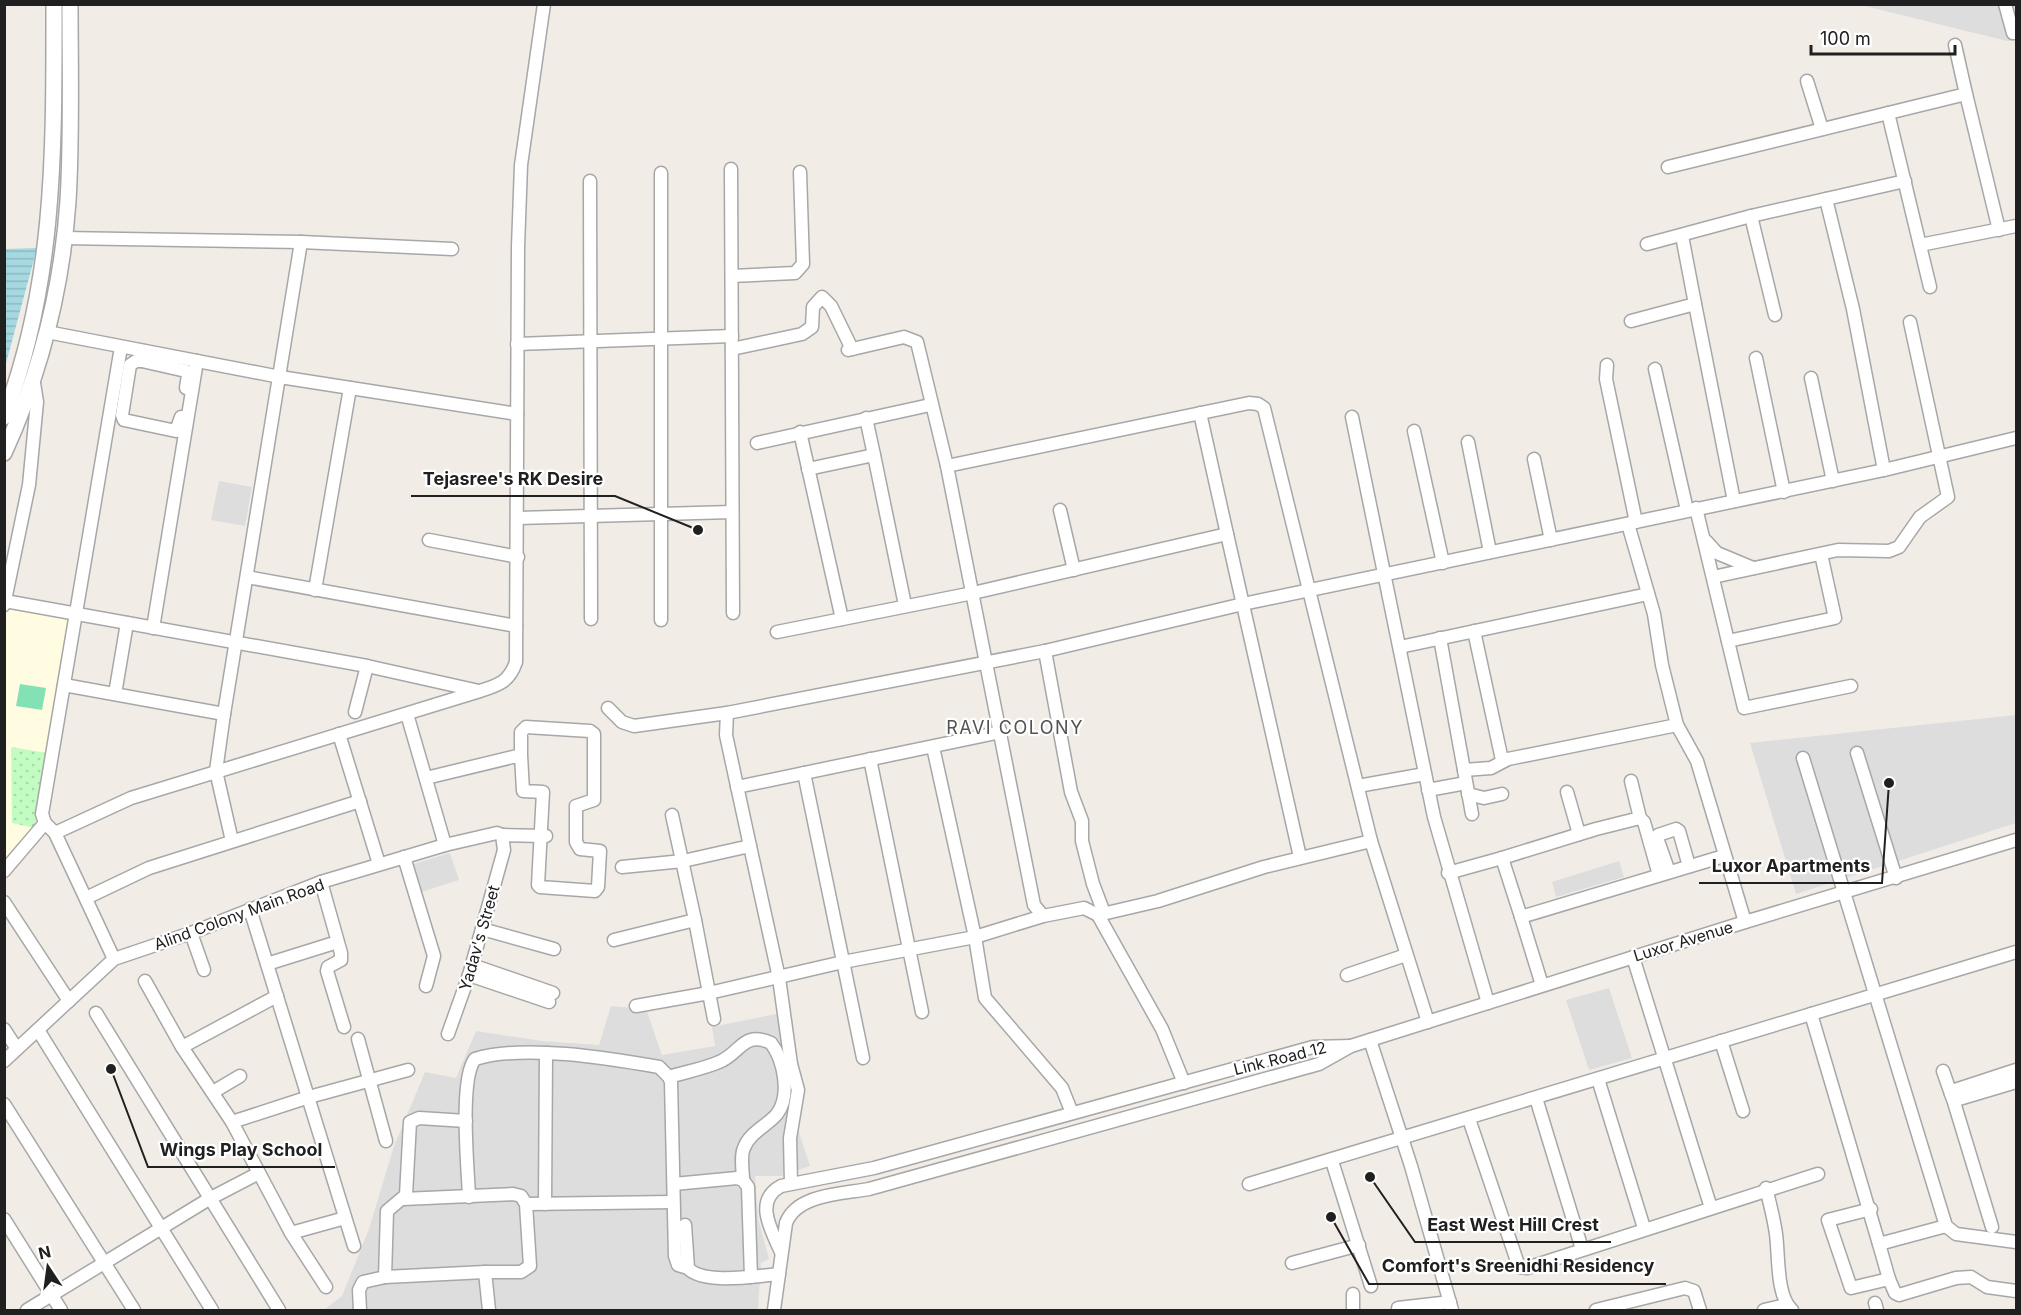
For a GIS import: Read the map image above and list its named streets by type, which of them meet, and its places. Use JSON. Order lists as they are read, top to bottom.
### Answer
{
  "streets": {
    "street": [
      "Alind Colony Main Road",
      "Yadav's Street",
      "Luxor Avenue",
      "Link Road 12"
    ]
  },
  "crossings": [
    ["Alind Colony Main Road", "Yadav's Street"],
    ["Luxor Avenue", "Link Road 12"]
  ],
  "districts": ["RAVI COLONY"],
  "places": [
    "Tejasree's RK Desire",
    "Luxor Apartments",
    "Wings Play School",
    "East West Hill Crest",
    "Comfort's Sreenidhi Residency"
  ],
  "scale_bar": "100 m",
  "north": "top"
}
